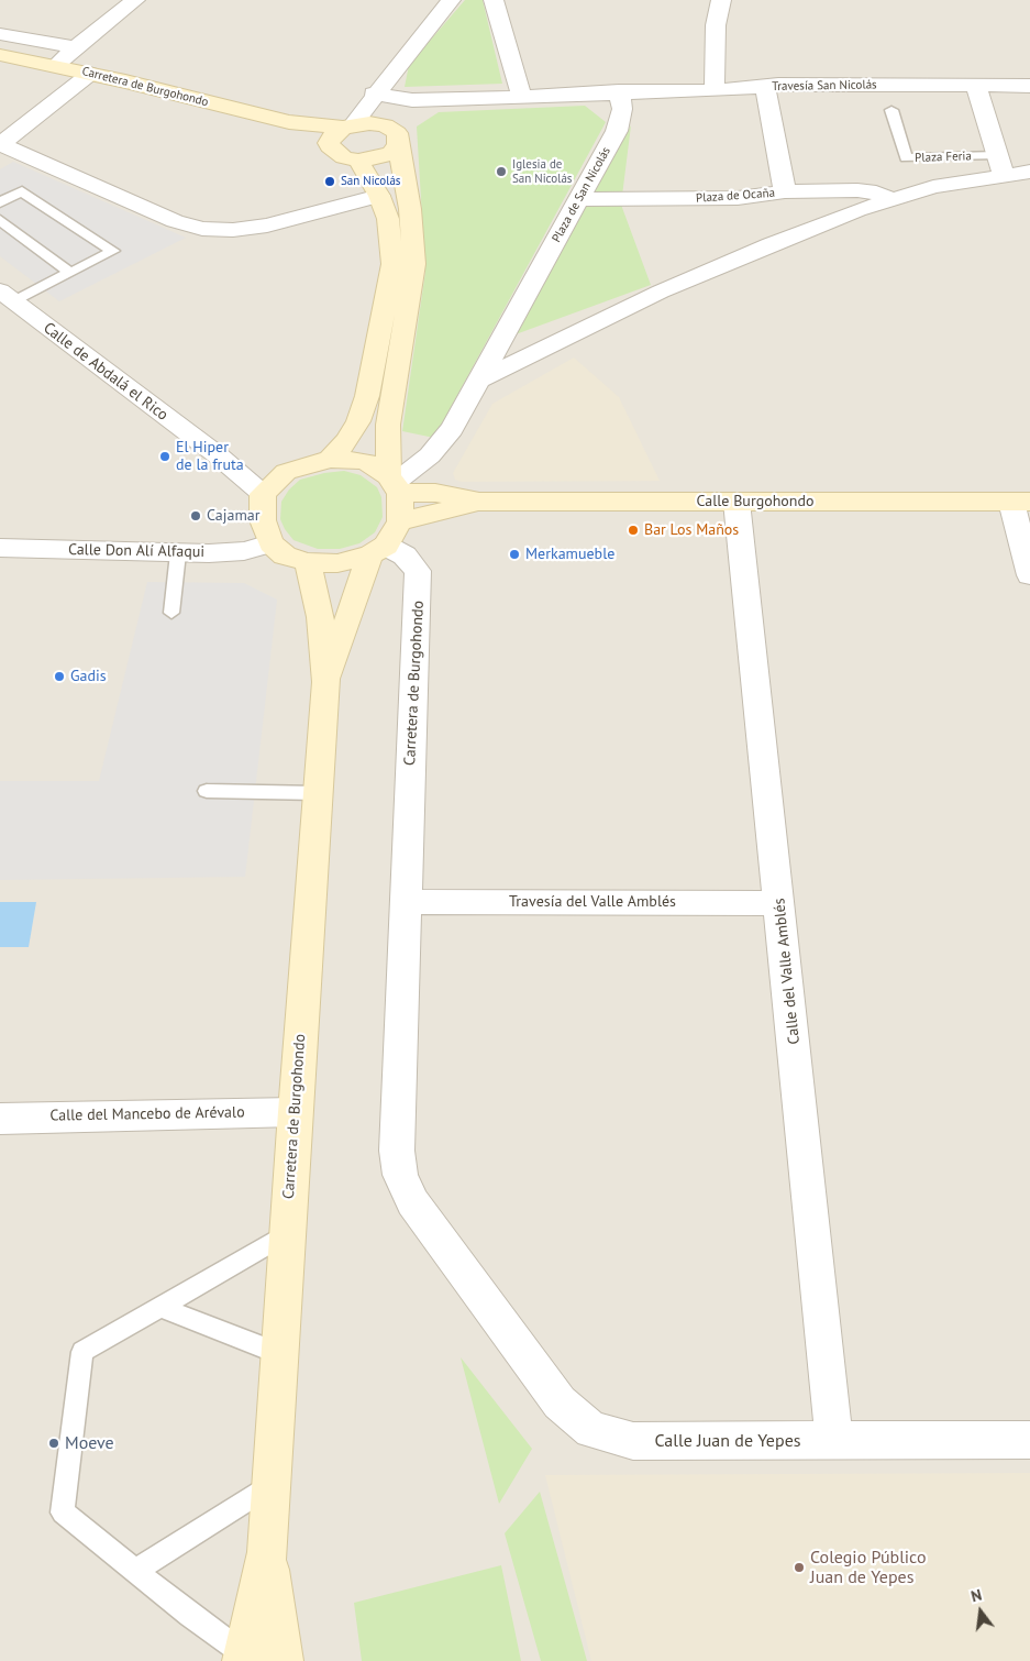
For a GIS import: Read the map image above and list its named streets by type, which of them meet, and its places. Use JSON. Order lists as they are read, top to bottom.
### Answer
{
  "streets": {
    "main road": ["Carretera de Burgohondo", "Calle Burgohondo"],
    "street": [
      "Travesía San Nicolás",
      "Plaza Feria",
      "Plaza de San Nicolás",
      "Plaza de Ocaña",
      "Calle de Abdalá el Rico",
      "Calle Don Alí Alfaqui",
      "Travesía del Valle Amblés",
      "Calle del Valle Amblés",
      "Calle del Mancebo de Arévalo",
      "Calle Juan de Yepes"
    ]
  },
  "crossings": [
    ["Travesía San Nicolás", "Plaza de San Nicolás"],
    ["Carretera de Burgohondo", "Plaza de San Nicolás"],
    ["Carretera de Burgohondo", "Calle de Abdalá el Rico"],
    ["Carretera de Burgohondo", "Calle Burgohondo"],
    ["Carretera de Burgohondo", "Calle Don Alí Alfaqui"],
    ["Carretera de Burgohondo", "Travesía del Valle Amblés"],
    ["Carretera de Burgohondo", "Calle del Mancebo de Arévalo"],
    ["Carretera de Burgohondo", "Calle Juan de Yepes"],
    ["Plaza de San Nicolás", "Plaza de Ocaña"],
    ["Plaza de San Nicolás", "Calle de Abdalá el Rico"],
    ["Plaza de San Nicolás", "Calle Burgohondo"],
    ["Plaza de San Nicolás", "Calle Don Alí Alfaqui"],
    ["Calle de Abdalá el Rico", "Calle Burgohondo"],
    ["Calle de Abdalá el Rico", "Calle Don Alí Alfaqui"],
    ["Calle Burgohondo", "Calle Don Alí Alfaqui"],
    ["Calle Burgohondo", "Calle del Valle Amblés"],
    ["Travesía del Valle Amblés", "Calle del Valle Amblés"],
    ["Calle del Valle Amblés", "Calle Juan de Yepes"]
  ],
  "places": [
    "Iglesia de San Nicolás",
    "San Nicolás",
    "El Hiper de la fruta",
    "Cajamar",
    "Bar Los Maños",
    "Merkamueble",
    "Gadis",
    "Moeve",
    "Colegio Público Juan de Yepes"
  ],
  "north": "top"
}
